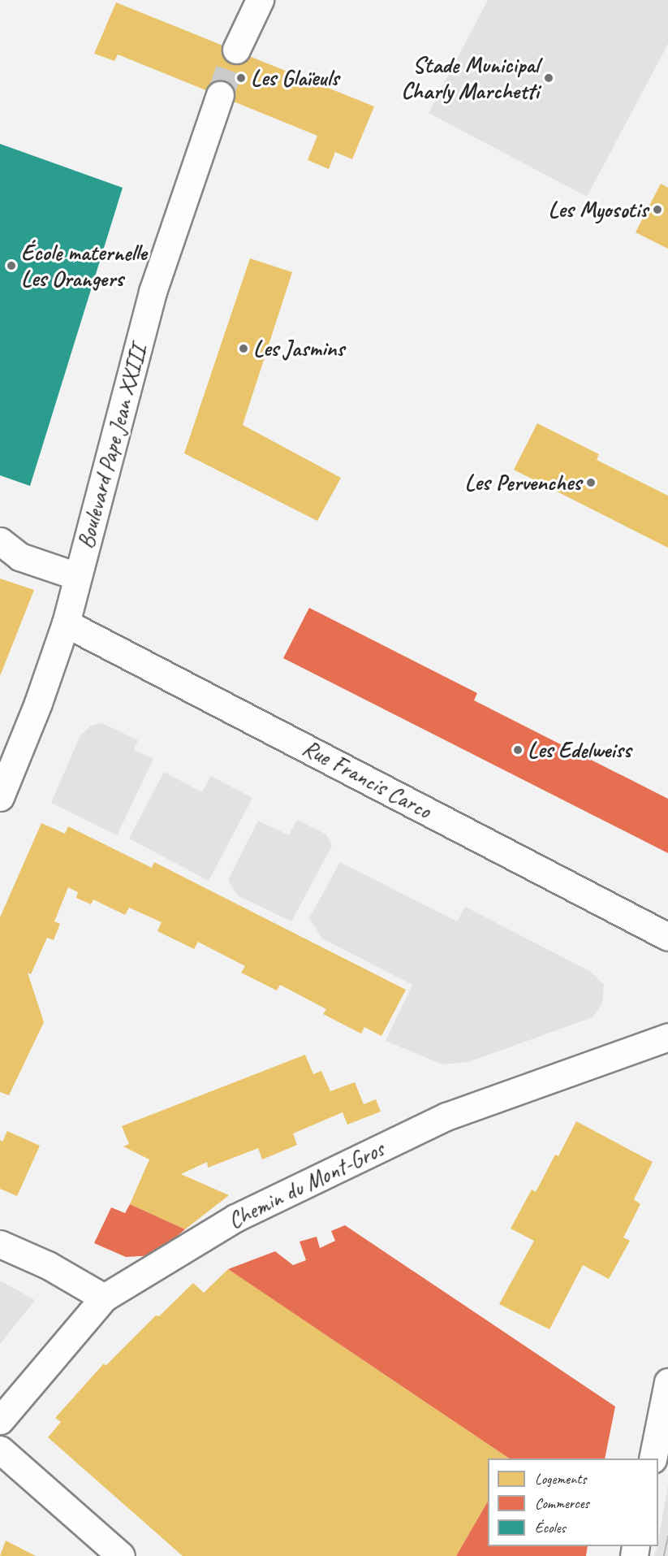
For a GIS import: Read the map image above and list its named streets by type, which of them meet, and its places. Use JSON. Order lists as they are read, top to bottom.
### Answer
{
  "streets": {
    "street": ["Boulevard Pape Jean XXIII", "Rue Francis Carco", "Chemin du Mont-Gros"]
  },
  "crossings": [
    ["Boulevard Pape Jean XXIII", "Rue Francis Carco"]
  ],
  "places": [
    "Les Glaïeuls",
    "Stade Municipal Charly Marchetti",
    "Les Myosotis",
    "École maternelle Les Orangers",
    "Les Jasmins",
    "Les Pervenches",
    "Les Edelweiss"
  ],
  "legend": ["Logements", "Commerces", "Écoles"]
}
